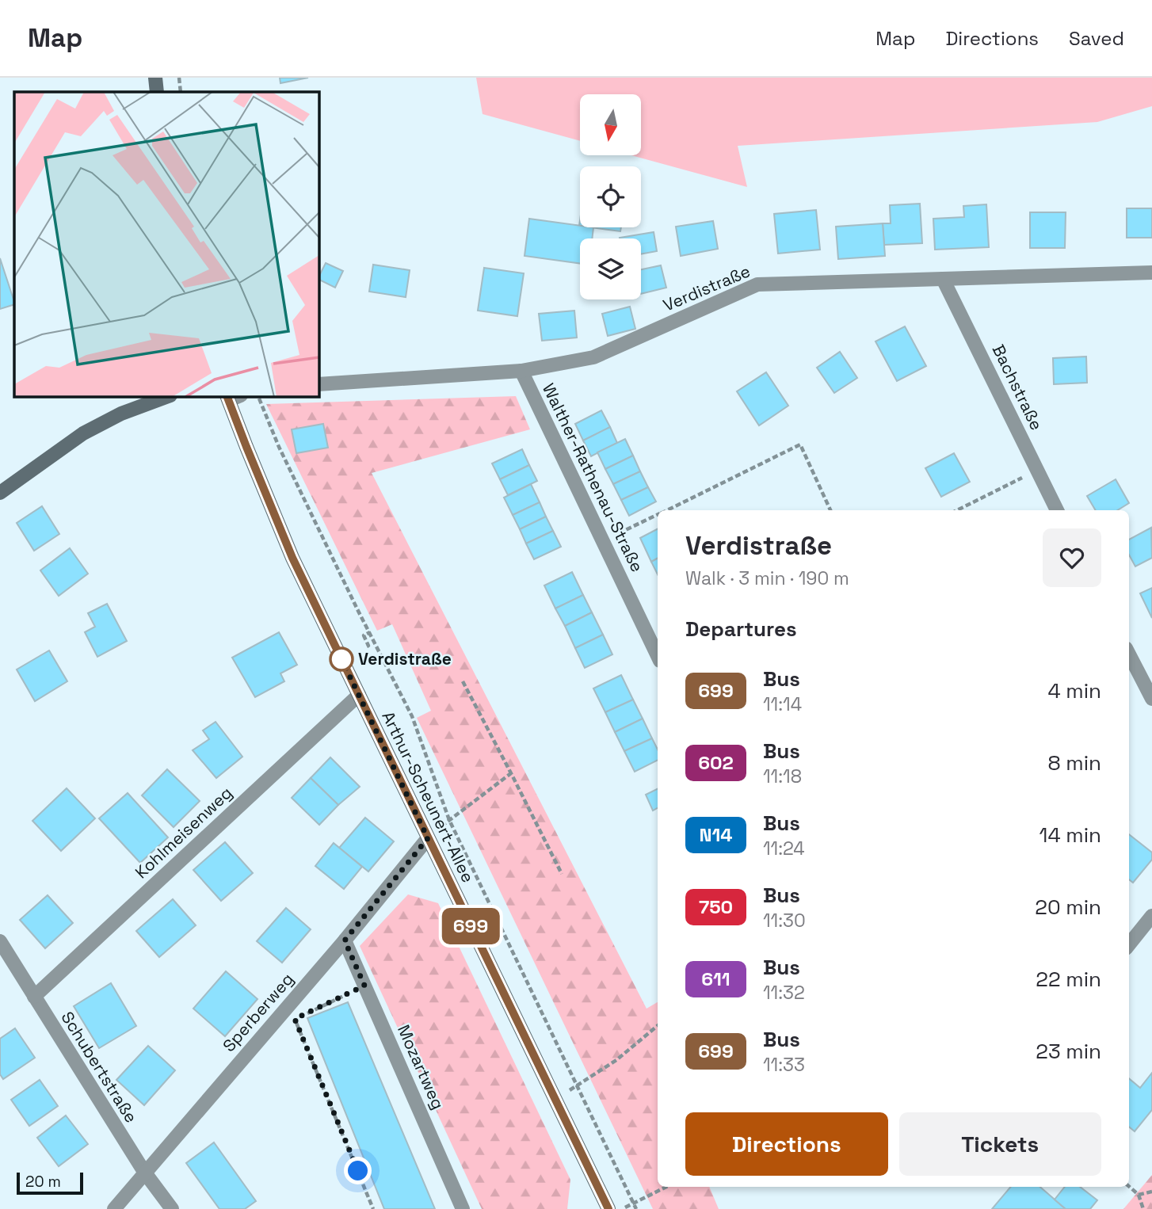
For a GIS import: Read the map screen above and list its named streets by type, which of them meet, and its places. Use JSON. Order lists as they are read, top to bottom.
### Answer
{
  "streets": {
    "main road": ["Arthur-Scheunert-Allee"],
    "street": [
      "Verdistraße",
      "Bachstraße",
      "Walther-Rathenau-Straße",
      "Kohlmeisenweg",
      "Sperberweg",
      "Schubertstraße",
      "Mozartweg"
    ]
  },
  "crossings": [
    ["Verdistraße", "Bachstraße"],
    ["Verdistraße", "Walther-Rathenau-Straße"],
    ["Arthur-Scheunert-Allee", "Kohlmeisenweg"],
    ["Arthur-Scheunert-Allee", "Sperberweg"],
    ["Kohlmeisenweg", "Schubertstraße"],
    ["Sperberweg", "Schubertstraße"],
    ["Sperberweg", "Mozartweg"]
  ],
  "places": ["Verdistraße"],
  "lines": ["bus line 699"],
  "scale_bar": "20 m",
  "north": "bottom",
  "page": {
    "header": "Map",
    "nav": ["Map", "Directions", "Saved"],
    "on_map": "699",
    "heading": [
      ["Verdistraße", "Walk · 3 min · 190 m"],
      "Departures"
    ],
    "list": [
      {
        "mark": "699",
        "name": "Bus",
        "note": "11:14",
        "value": "4 min"
      },
      {
        "mark": "602",
        "name": "Bus",
        "note": "11:18",
        "value": "8 min"
      },
      {
        "mark": "N14",
        "name": "Bus",
        "note": "11:24",
        "value": "14 min"
      },
      {
        "mark": "750",
        "name": "Bus",
        "note": "11:30",
        "value": "20 min"
      },
      {
        "mark": "611",
        "name": "Bus",
        "note": "11:32",
        "value": "22 min"
      },
      {
        "mark": "699",
        "name": "Bus",
        "note": "11:33",
        "value": "23 min"
      }
    ],
    "buttons": ["Directions", "Tickets"],
    "scale": "20 m"
  }
}
